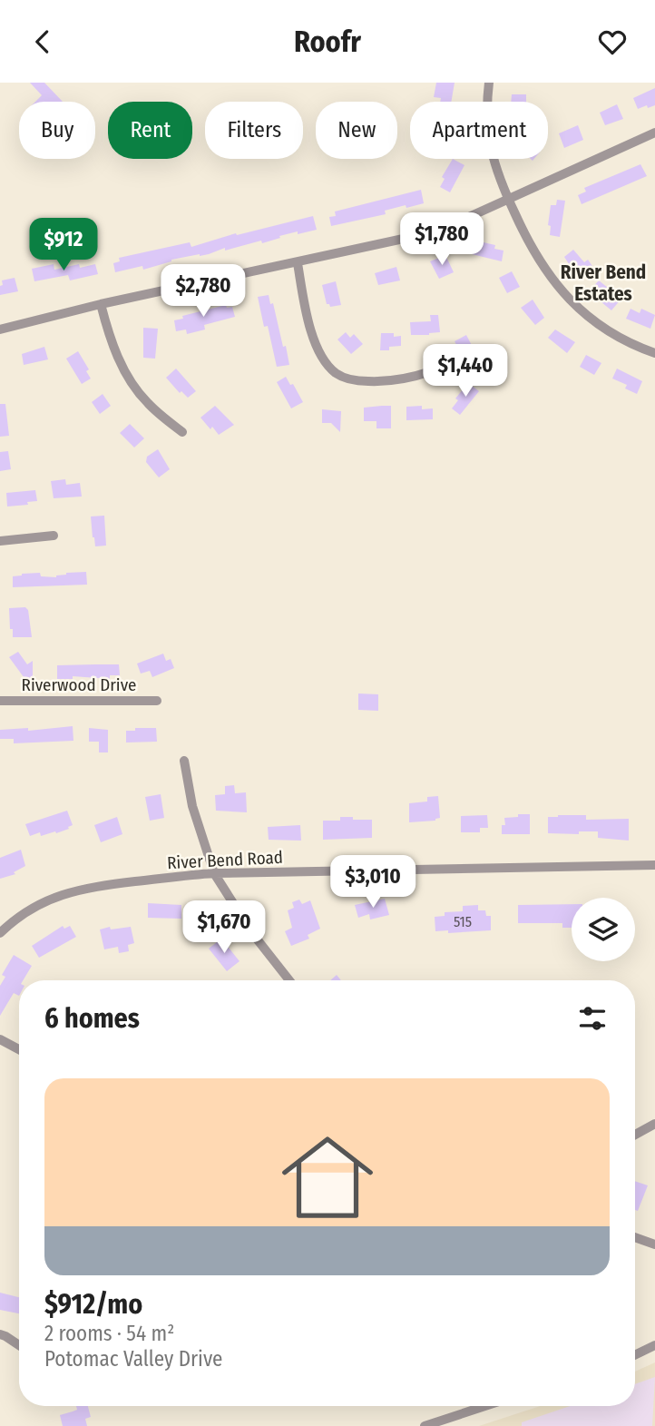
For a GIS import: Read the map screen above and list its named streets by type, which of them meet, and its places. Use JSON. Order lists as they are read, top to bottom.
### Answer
{
  "streets": {
    "street": ["Riverwood Drive", "River Bend Road"]
  },
  "districts": ["River Bend Estates"],
  "house_numbers": ["515"],
  "page": {
    "header": "Roofr",
    "chip": [
      "Buy",
      "Rent",
      "Filters",
      "New",
      "Apartment"
    ],
    "price": [
      "$1,780",
      "$912",
      "$2,780",
      "$1,440",
      "$3,010",
      "$1,670"
    ],
    "heading": "6 homes",
    "list": [
      {
        "name": "$912/mo",
        "note": "2 rooms · 54 m² · Potomac Valley Drive"
      }
    ]
  }
}
